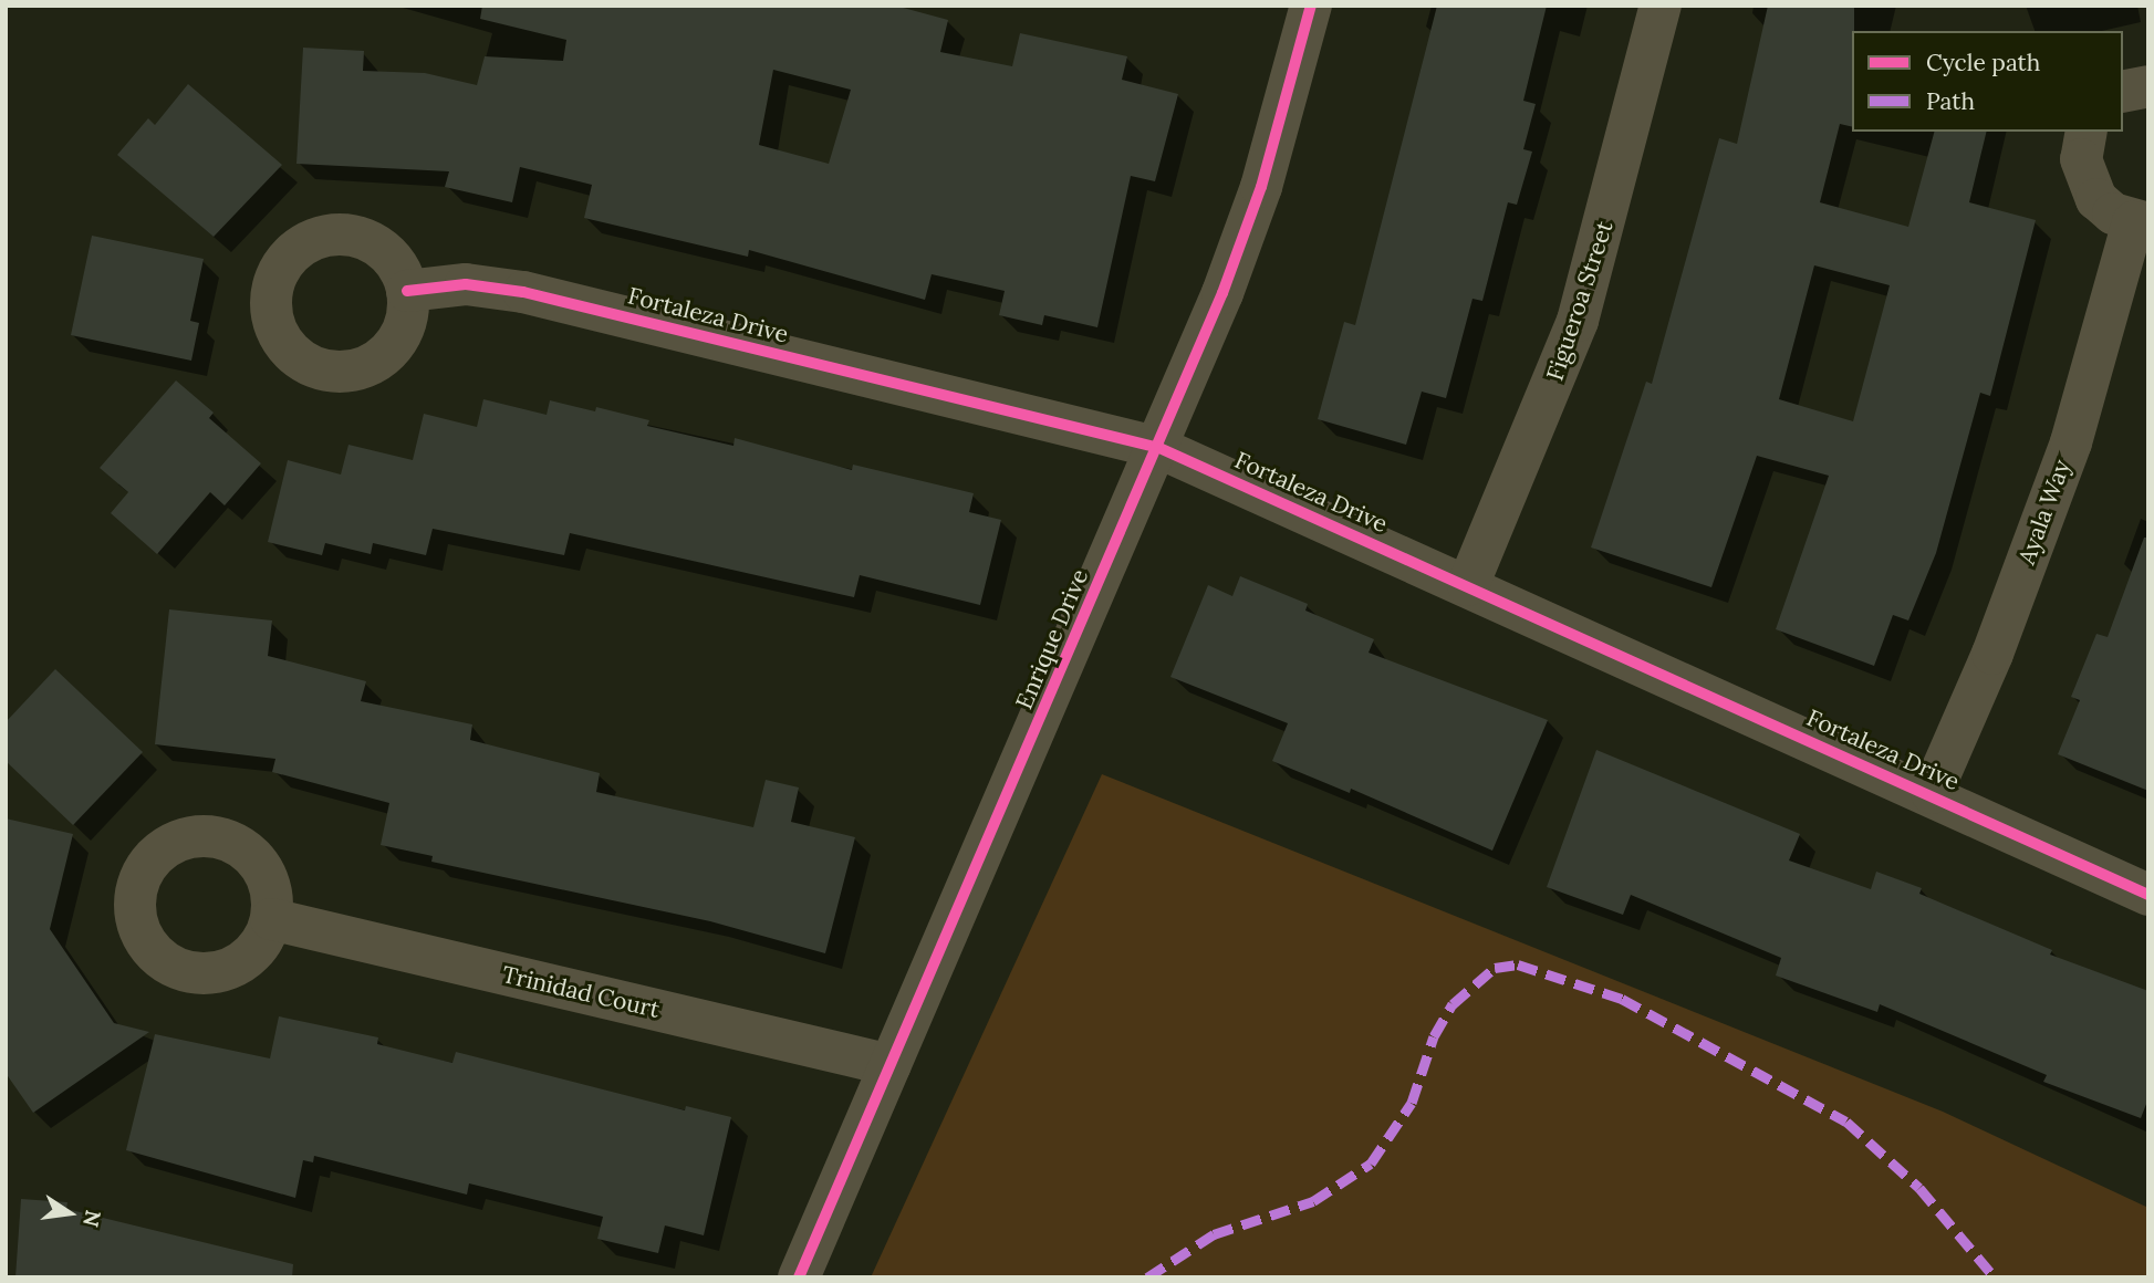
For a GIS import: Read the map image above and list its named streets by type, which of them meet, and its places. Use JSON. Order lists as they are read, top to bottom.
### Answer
{
  "streets": {
    "street": [
      "Figueroa Street",
      "Fortaleza Drive",
      "Ayala Way",
      "Enrique Drive",
      "Trinidad Court"
    ]
  },
  "crossings": [
    ["Figueroa Street", "Fortaleza Drive"],
    ["Fortaleza Drive", "Ayala Way"],
    ["Fortaleza Drive", "Enrique Drive"],
    ["Enrique Drive", "Trinidad Court"]
  ],
  "legend": ["Cycle path", "Path"],
  "north": "right"
}
